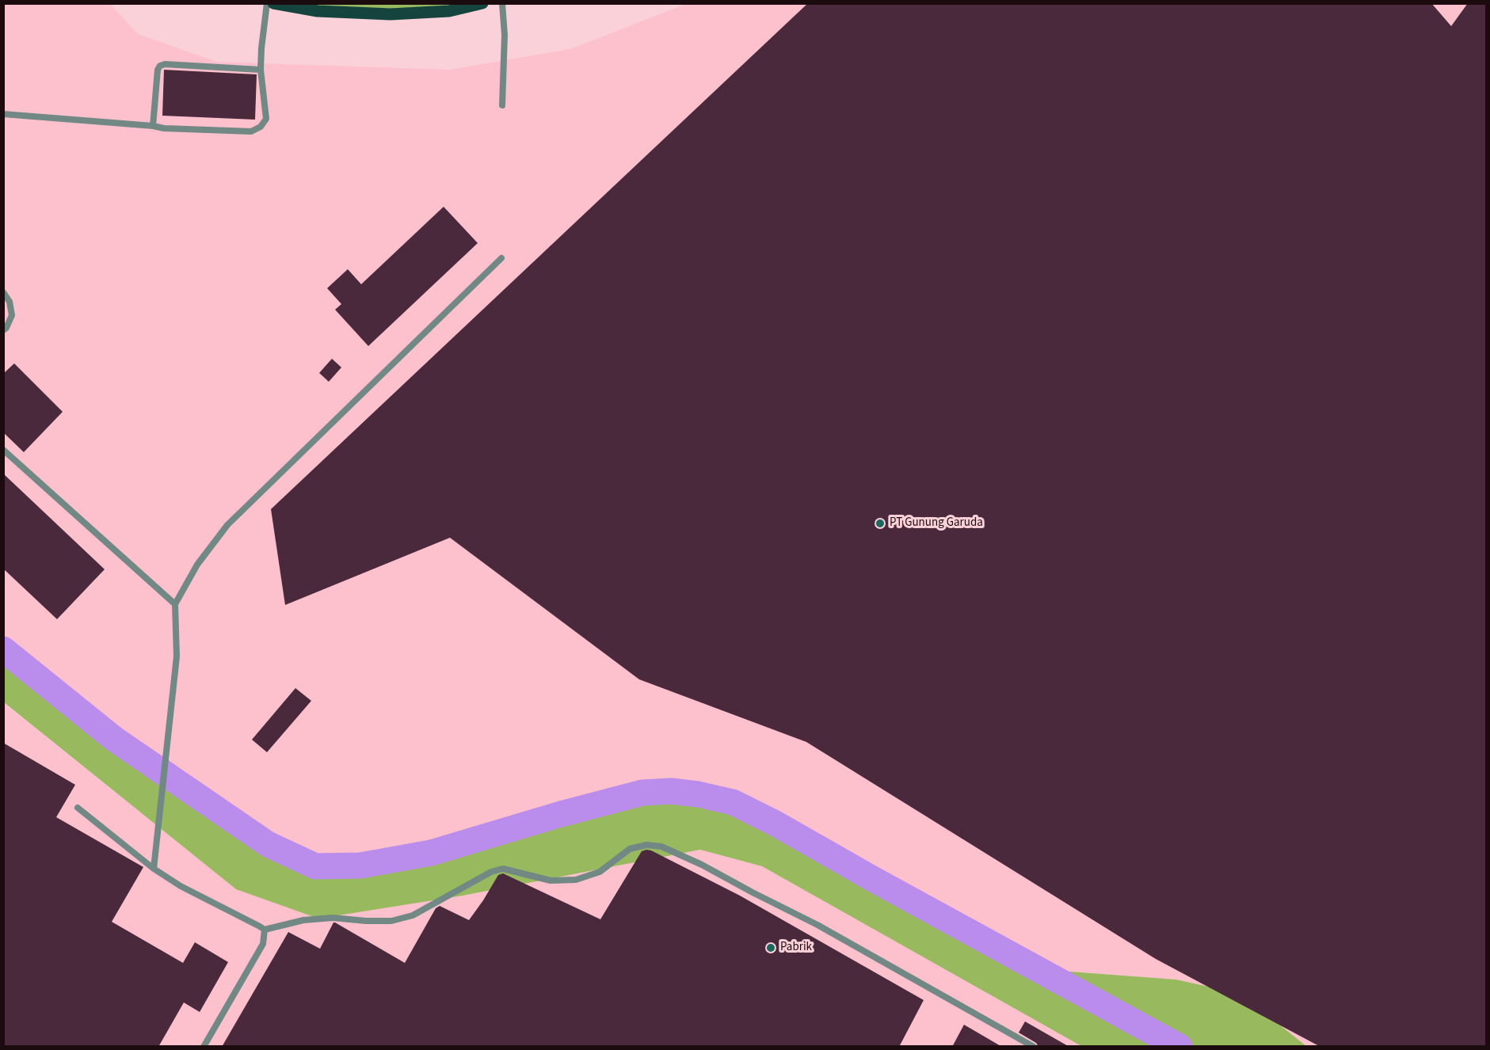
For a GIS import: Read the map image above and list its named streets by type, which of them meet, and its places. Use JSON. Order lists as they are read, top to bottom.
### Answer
{
  "places": ["PT Gunung Garuda", "Pabrik"]
}
